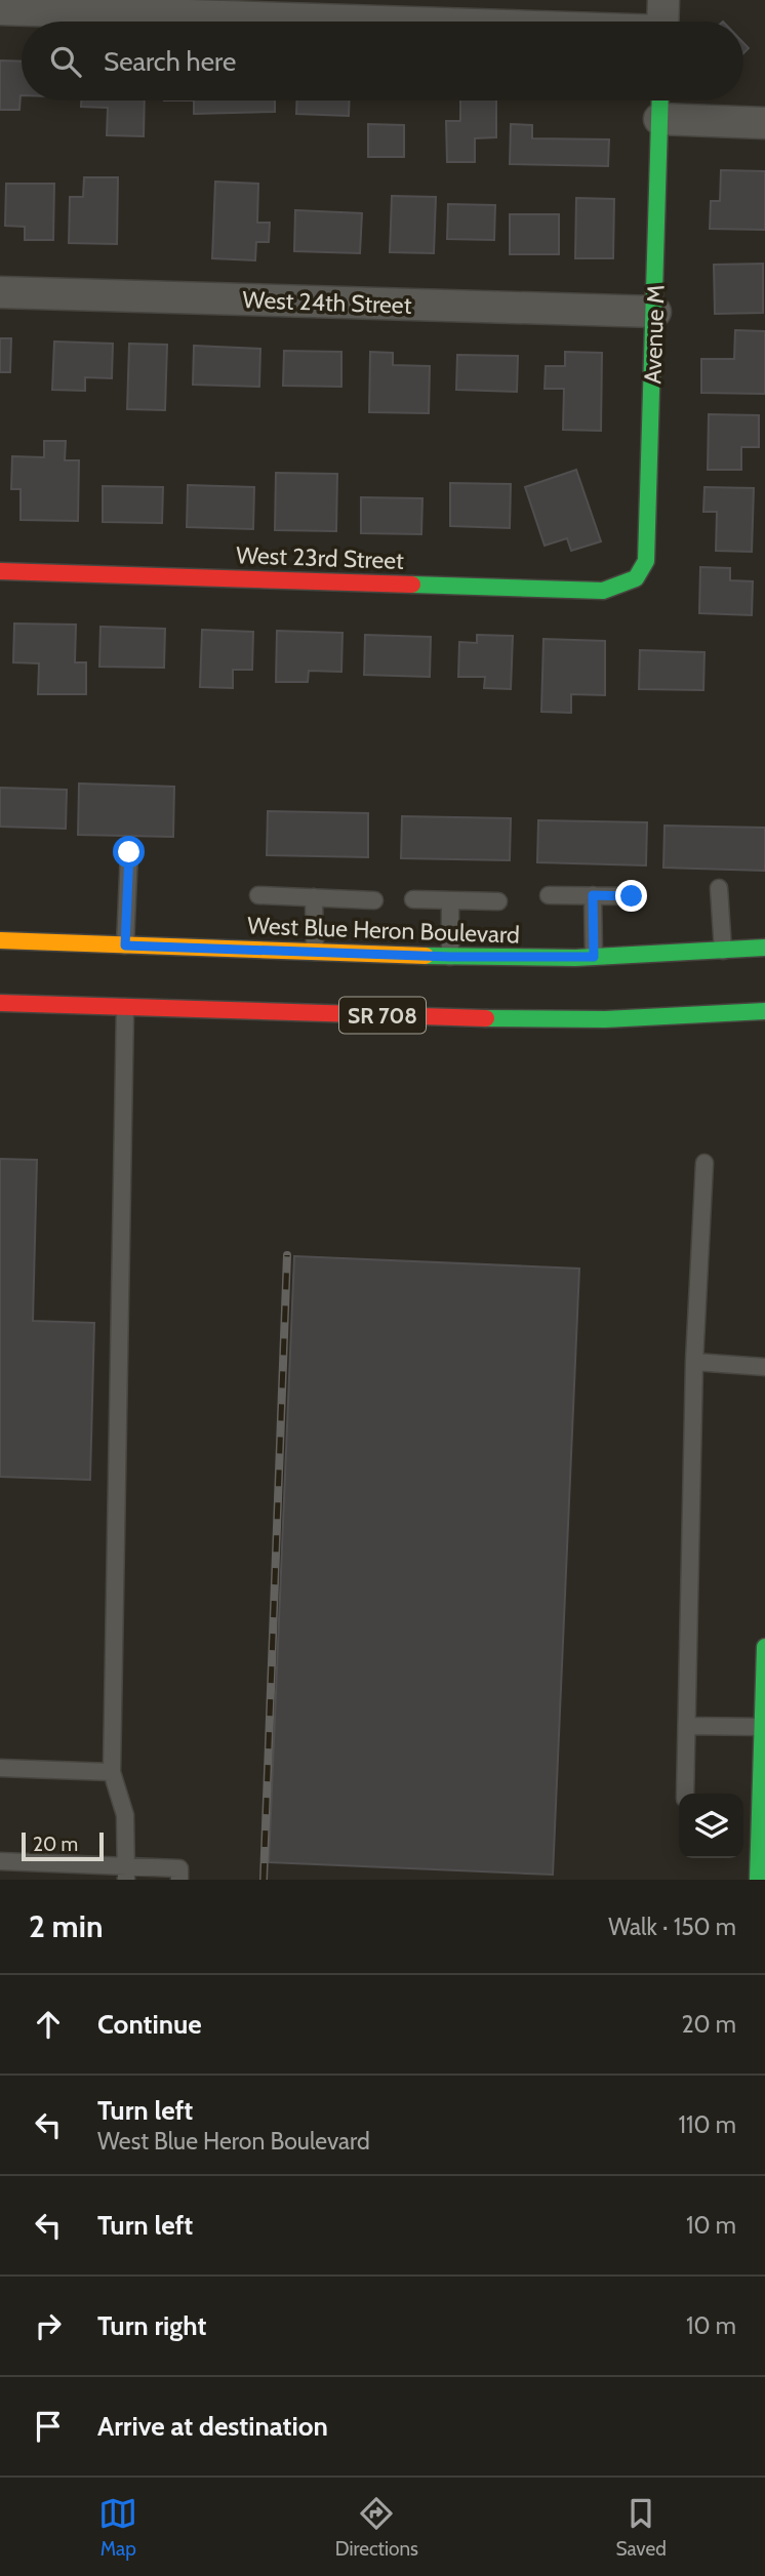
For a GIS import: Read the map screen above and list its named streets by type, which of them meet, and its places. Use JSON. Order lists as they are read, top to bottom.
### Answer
{
  "streets": {
    "main road": [
      "Avenue M",
      "West 23rd Street",
      "West Blue Heron Boulevard",
      "SR 708"
    ],
    "street": ["West 24th Street"]
  },
  "crossings": [
    ["West 24th Street", "Avenue M"],
    ["Avenue M", "West 23rd Street"]
  ],
  "scale_bar": "20 m",
  "page": {
    "search": "Search here",
    "scale": "20 m",
    "heading": ["2 min", "Walk · 150 m"],
    "list": [
      ["Continue", "20 m"],
      ["Turn left", "West Blue Heron Boulevard", "110 m"],
      ["Turn left", "10 m"],
      ["Turn right", "10 m"],
      "Arrive at destination"
    ],
    "nav": ["Map", "Directions", "Saved"]
  }
}
